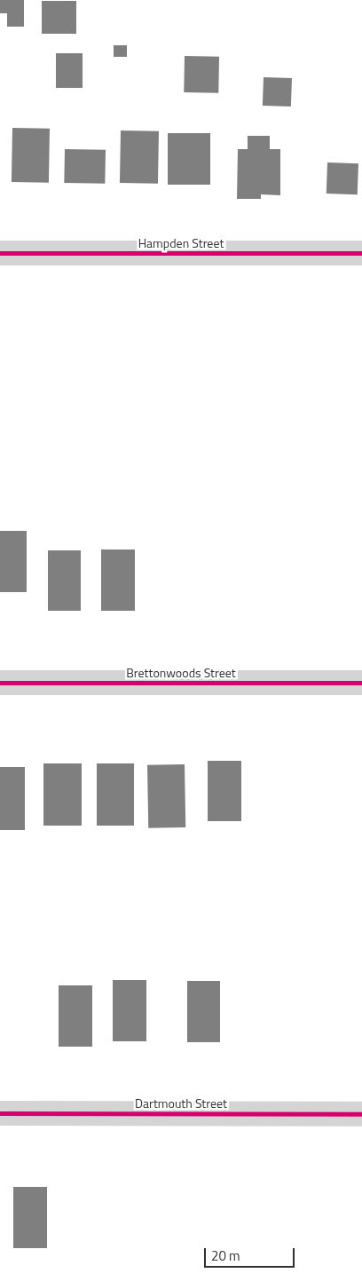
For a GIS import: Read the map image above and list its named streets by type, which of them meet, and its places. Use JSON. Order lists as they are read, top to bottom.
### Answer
{
  "streets": {
    "street": ["Hampden Street", "Brettonwoods Street", "Dartmouth Street"]
  },
  "scale_bar": "20 m"
}
